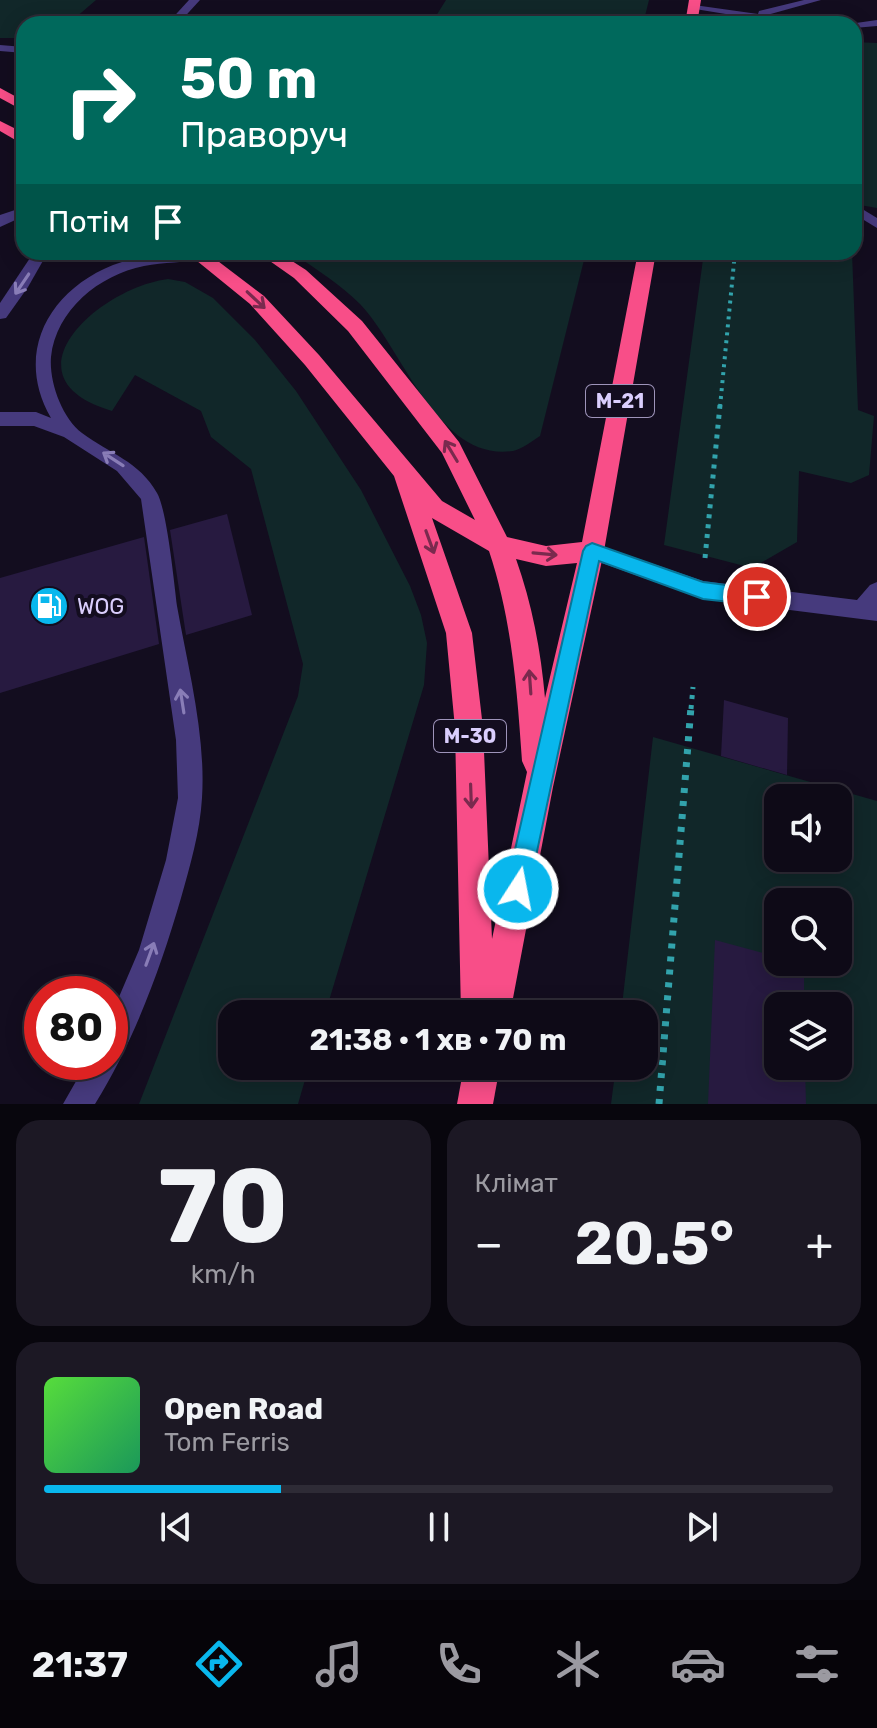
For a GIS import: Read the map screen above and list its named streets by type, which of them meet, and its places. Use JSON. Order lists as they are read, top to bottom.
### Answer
{
  "streets": {
    "highway": ["М-21", "М-30"]
  },
  "places": {
    "fuel station": ["WOG"]
  },
  "page": {
    "turn": ["50 m", "Праворуч"],
    "then": "Потім",
    "limit": "80",
    "trip": "21:38 · 1 хв · 70 m",
    "tile": [
      ["70", "km/h"],
      "Клімат"
    ],
    "heat": ["−", "20.5°", "+"],
    "song": ["Open Road", "Tom Ferris"],
    "tabs": "21:37"
  }
}
